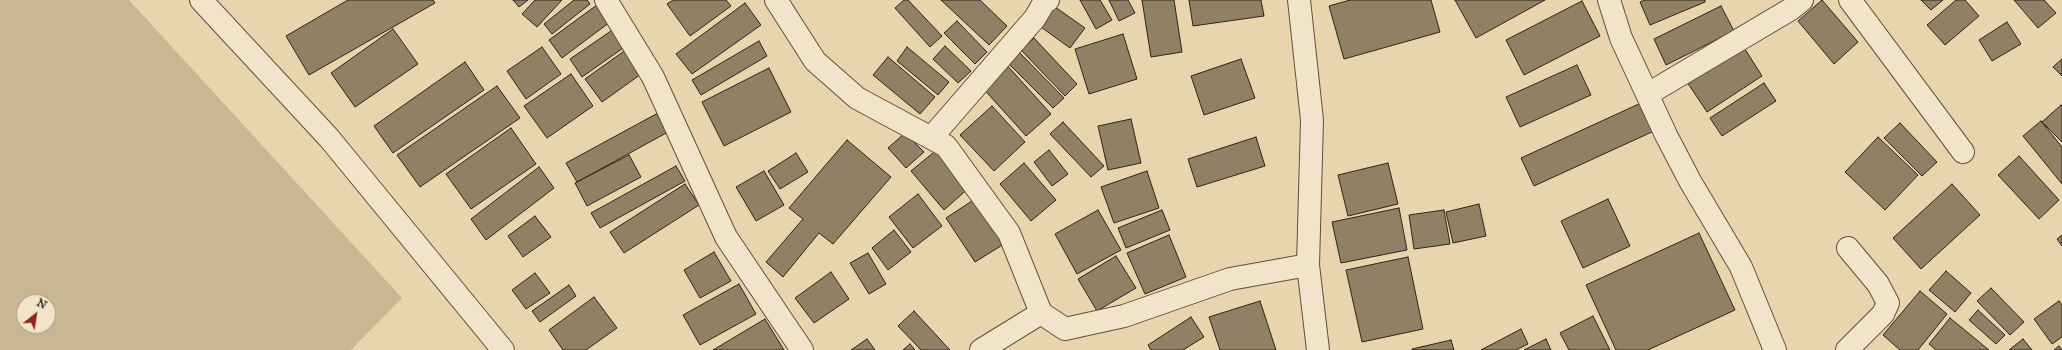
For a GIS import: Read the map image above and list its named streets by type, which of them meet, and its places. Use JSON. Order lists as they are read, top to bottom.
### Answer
{
  "north": "top right"
}
